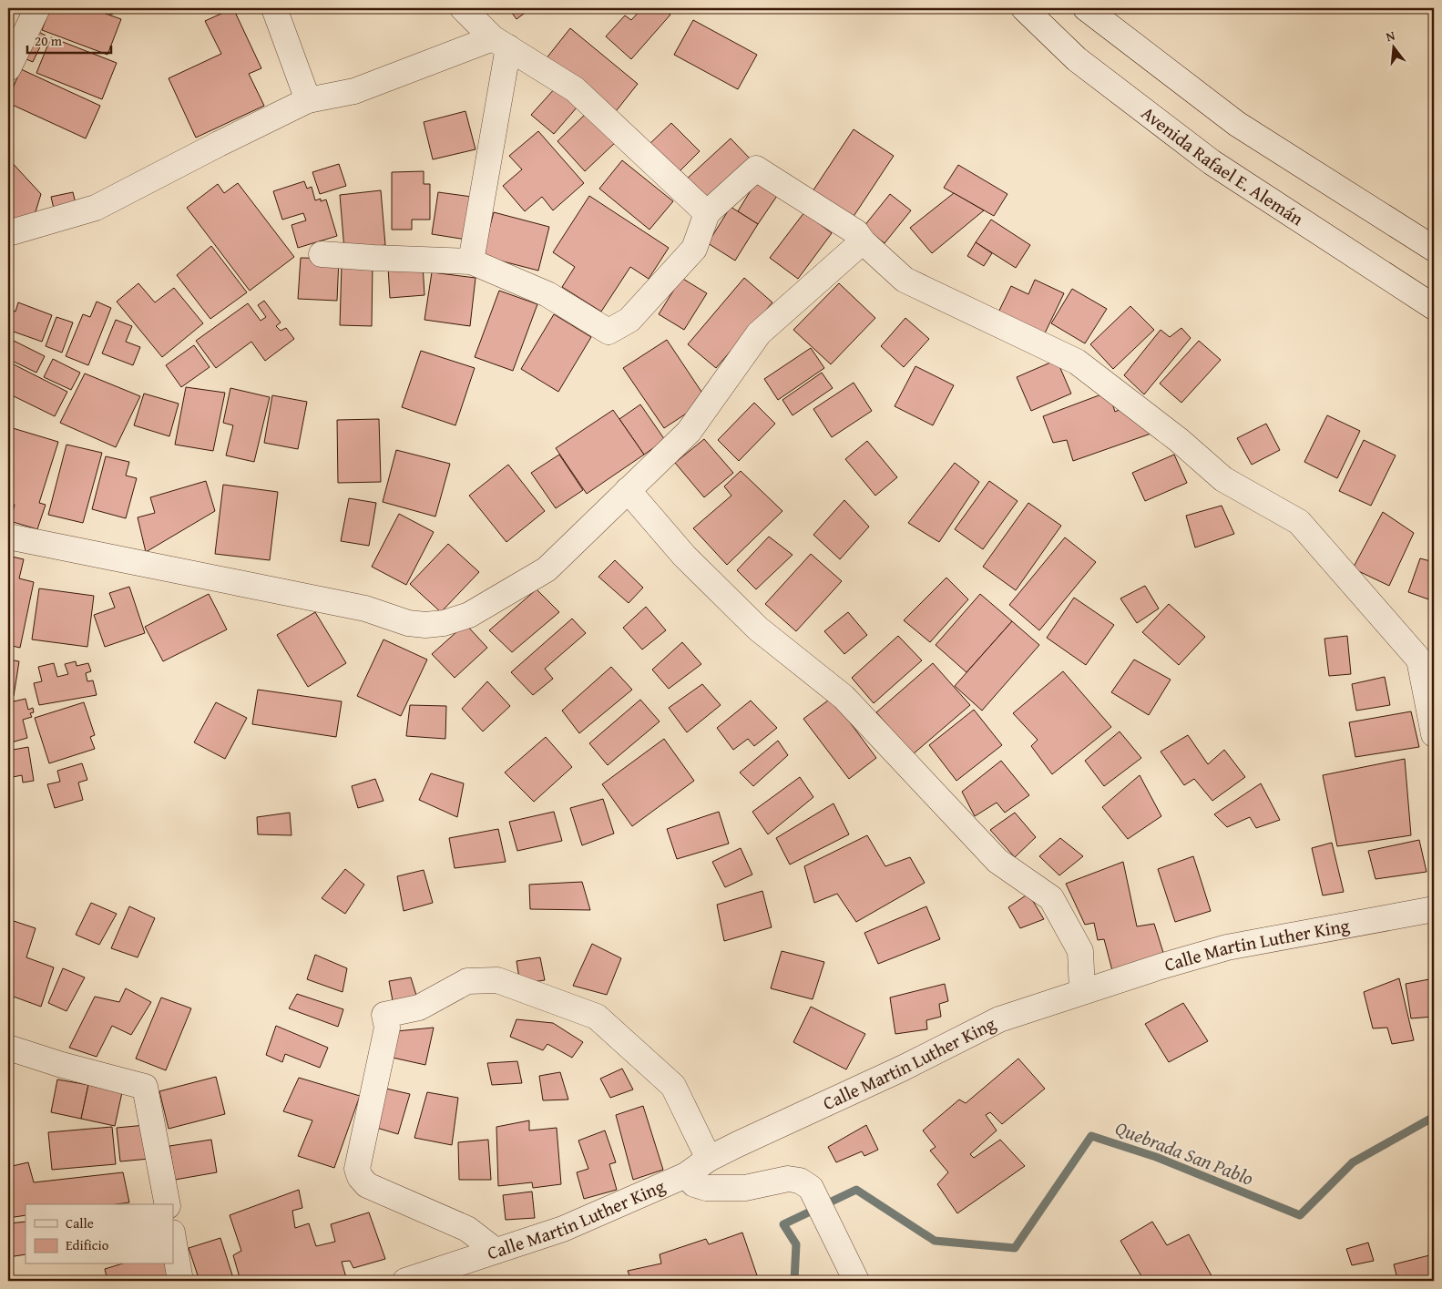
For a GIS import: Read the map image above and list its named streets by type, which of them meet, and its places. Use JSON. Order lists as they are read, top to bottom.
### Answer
{
  "streets": {
    "street": ["Avenida Rafael E. Alemán", "Calle Martin Luther King"]
  },
  "water": ["Quebrada San Pablo"],
  "legend": ["Calle", "Edificio"],
  "scale_bar": "20 m",
  "north": "top"
}
